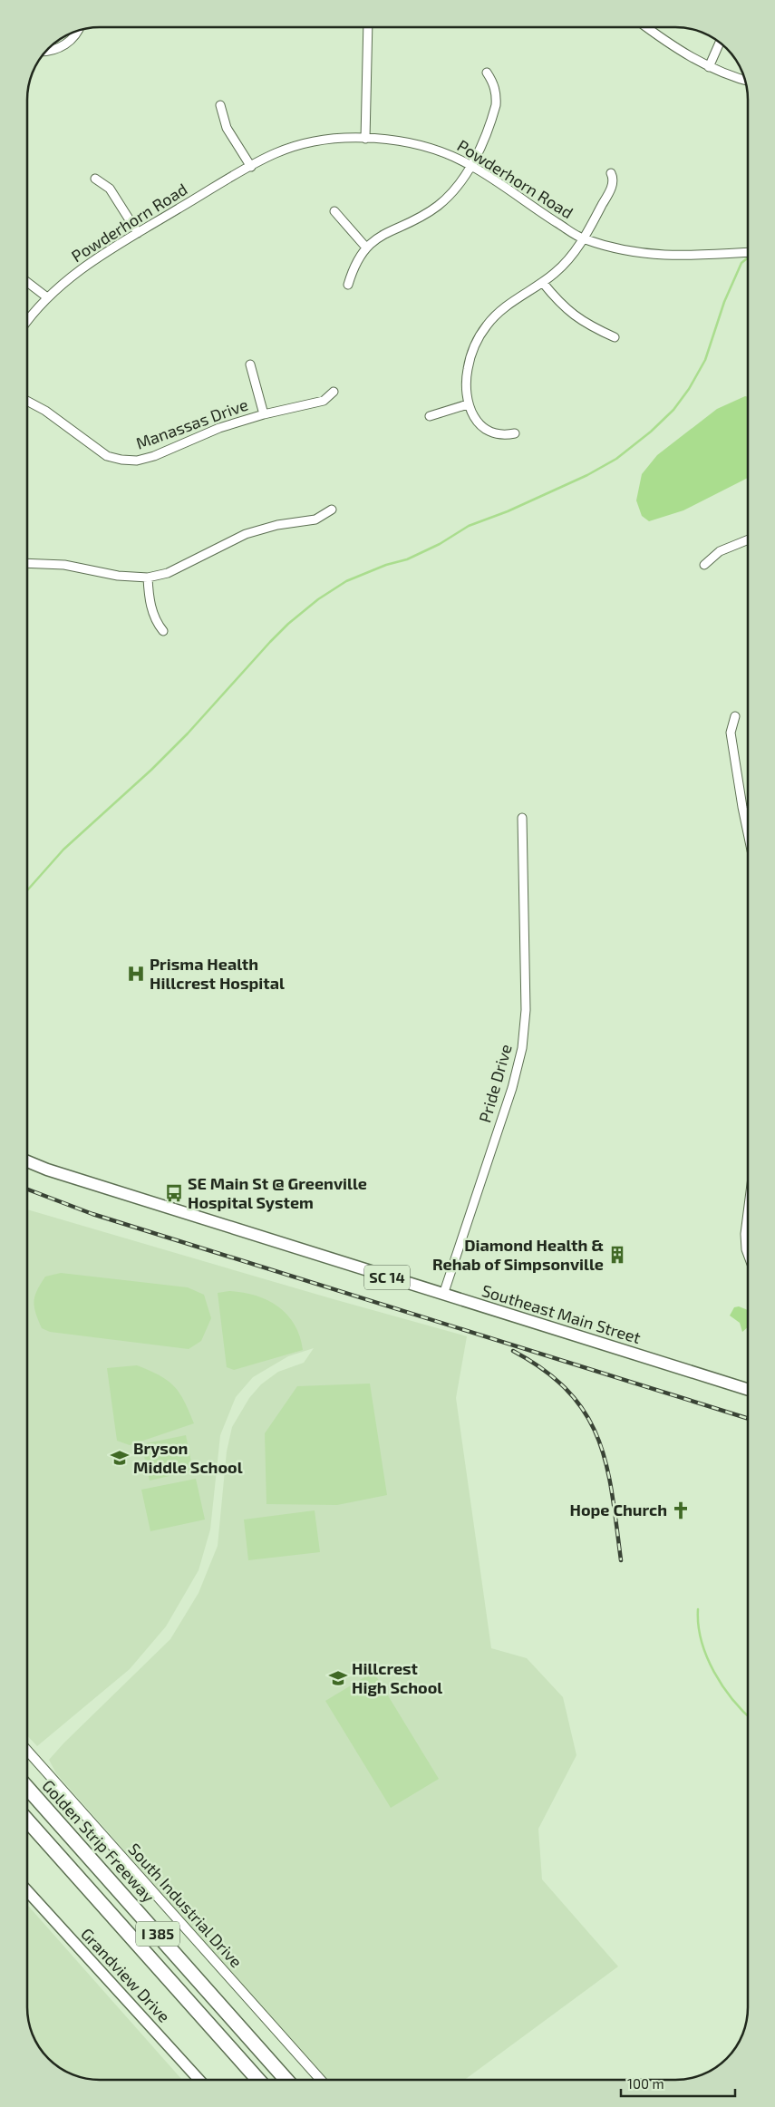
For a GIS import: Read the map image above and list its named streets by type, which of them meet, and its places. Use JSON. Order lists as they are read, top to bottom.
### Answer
{
  "streets": {
    "highway": ["Golden Strip Freeway", "I 385"],
    "main road": ["SC 14", "Southeast Main Street", "Grandview Drive"],
    "street": [
      "Powderhorn Road",
      "Manassas Drive",
      "Pride Drive",
      "South Industrial Drive"
    ]
  },
  "crossings": [
    ["Pride Drive", "Southeast Main Street"]
  ],
  "places": {
    "hospital": ["Prisma Health Hillcrest Hospital"],
    "bus stop": ["SE Main St @ Greenville Hospital System"],
    "building": ["Diamond Health & Rehab of Simpsonville"],
    "school or university": ["Bryson Middle School", "Hillcrest High School"],
    "church": ["Hope Church"]
  },
  "scale_bar": "100 m"
}
